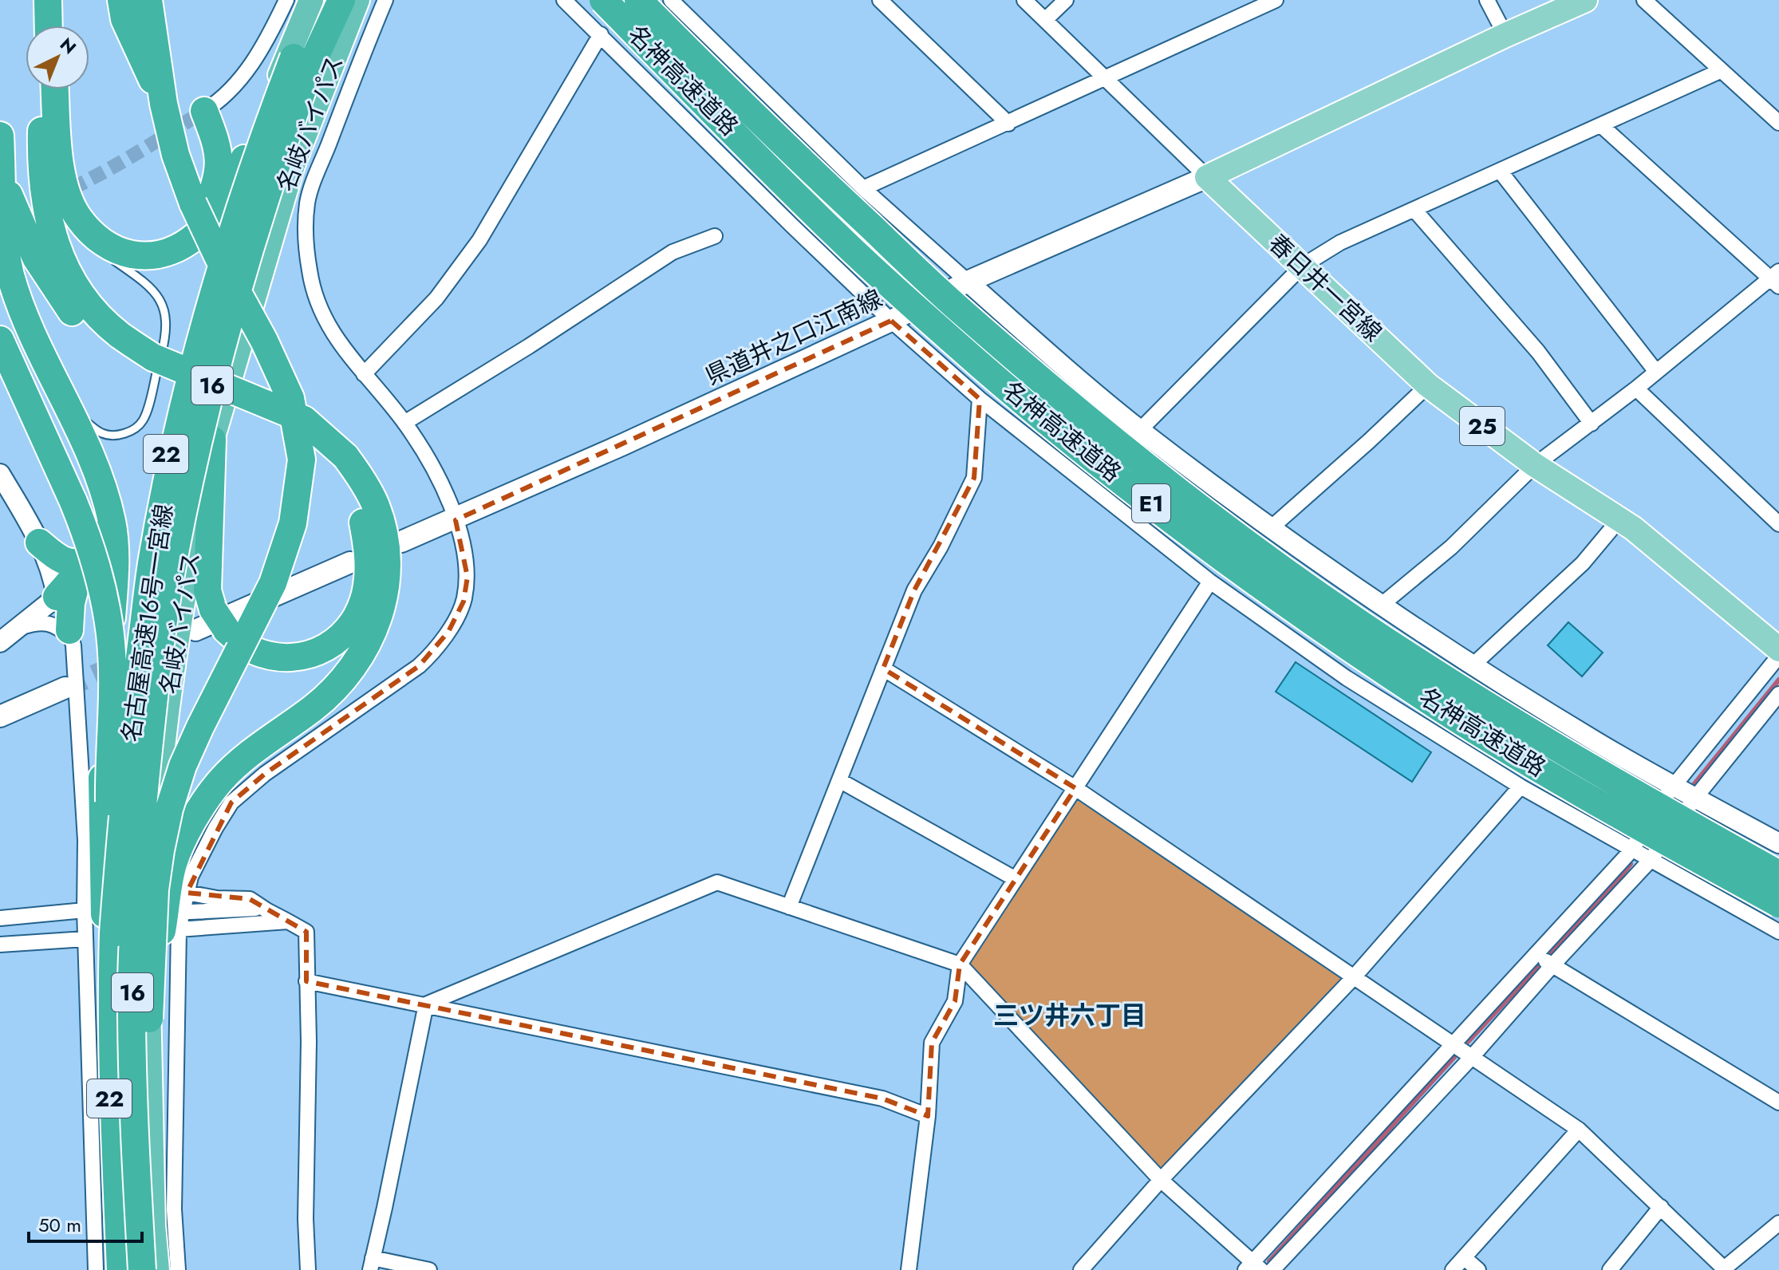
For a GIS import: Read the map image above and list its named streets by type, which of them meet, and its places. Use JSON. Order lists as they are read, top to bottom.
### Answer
{
  "streets": {
    "highway": [
      "名神高速道路",
      "名岐バイパス",
      "16",
      "22",
      "E1",
      "名古屋高速16号一宮線"
    ],
    "main road": ["春日井一宮線", "県道井之口江南線", "25"]
  },
  "crossings": [
    ["名岐バイパス", "名古屋高速16号一宮線"],
    ["春日井一宮線", "県道井之口江南線"]
  ],
  "districts": ["三ツ井六丁目"],
  "scale_bar": "50 m",
  "north": "top right"
}
